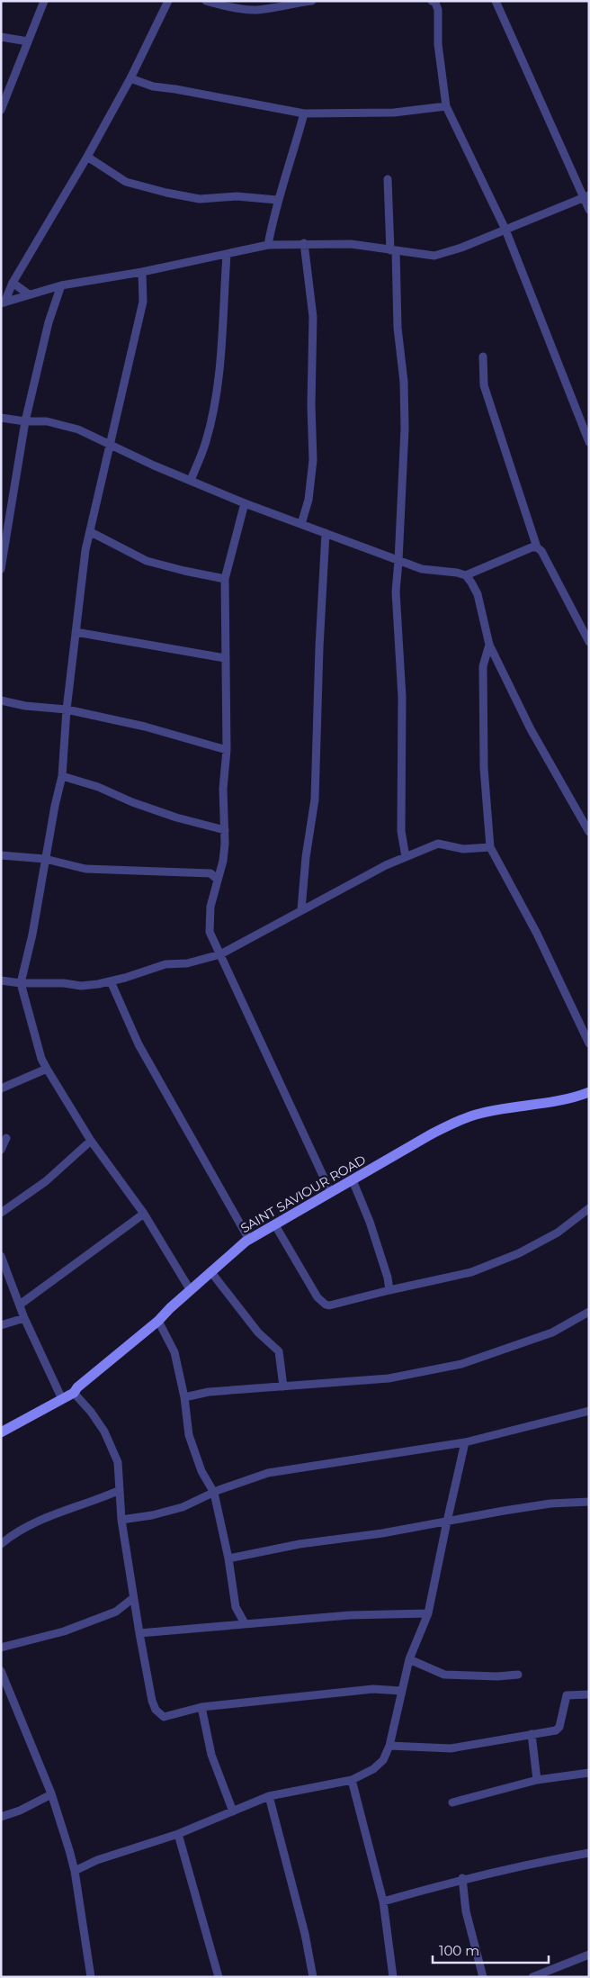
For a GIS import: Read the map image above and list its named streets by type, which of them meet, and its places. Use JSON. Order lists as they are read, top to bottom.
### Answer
{
  "streets": {
    "street": ["SAINT SAVIOUR ROAD"]
  },
  "scale_bar": "100 m"
}
